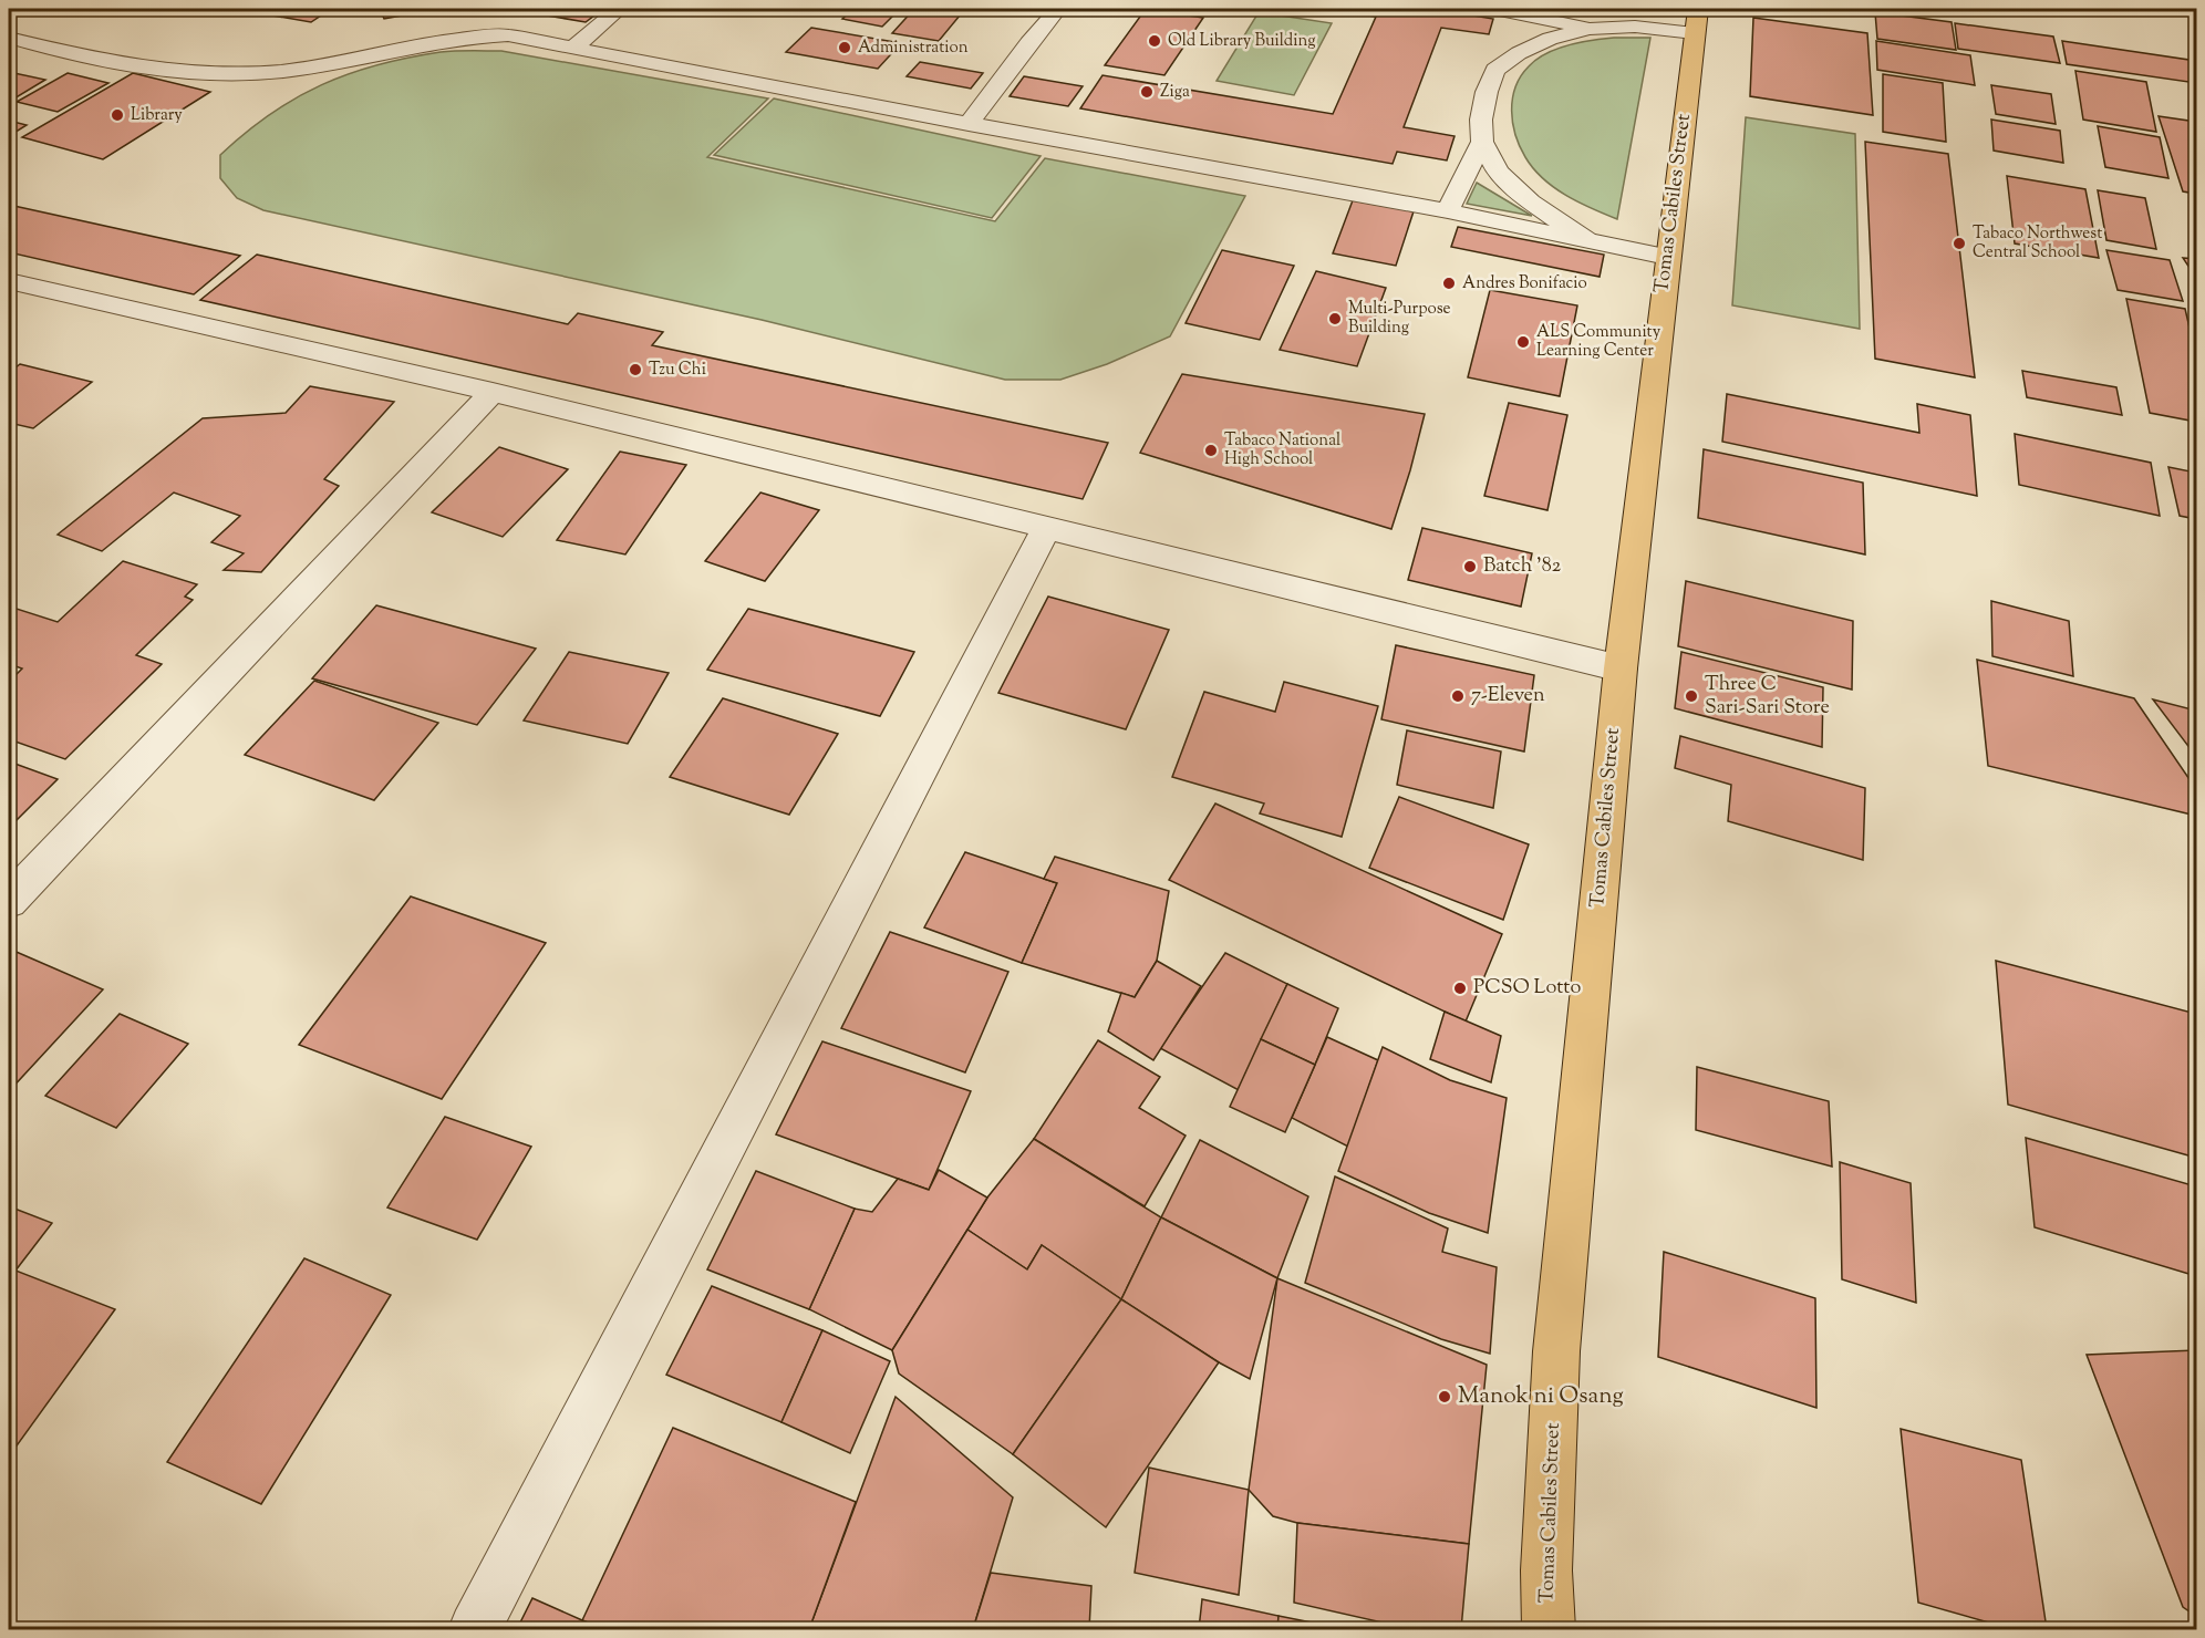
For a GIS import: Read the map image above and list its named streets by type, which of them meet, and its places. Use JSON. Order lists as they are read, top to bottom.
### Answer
{
  "streets": {
    "main road": ["Tomas Cabiles Street"]
  },
  "places": [
    "Old Library Building",
    "Administration",
    "Ziga",
    "Library",
    "Tabaco Northwest Central School",
    "Andres Bonifacio",
    "Multi-Purpose Building",
    "ALS Community Learning Center",
    "Tzu Chi",
    "Tabaco National High School",
    "Batch '82",
    "7-Eleven",
    "Three C Sari-Sari Store",
    "PCSO Lotto",
    "Manok ni Osang"
  ]
}
